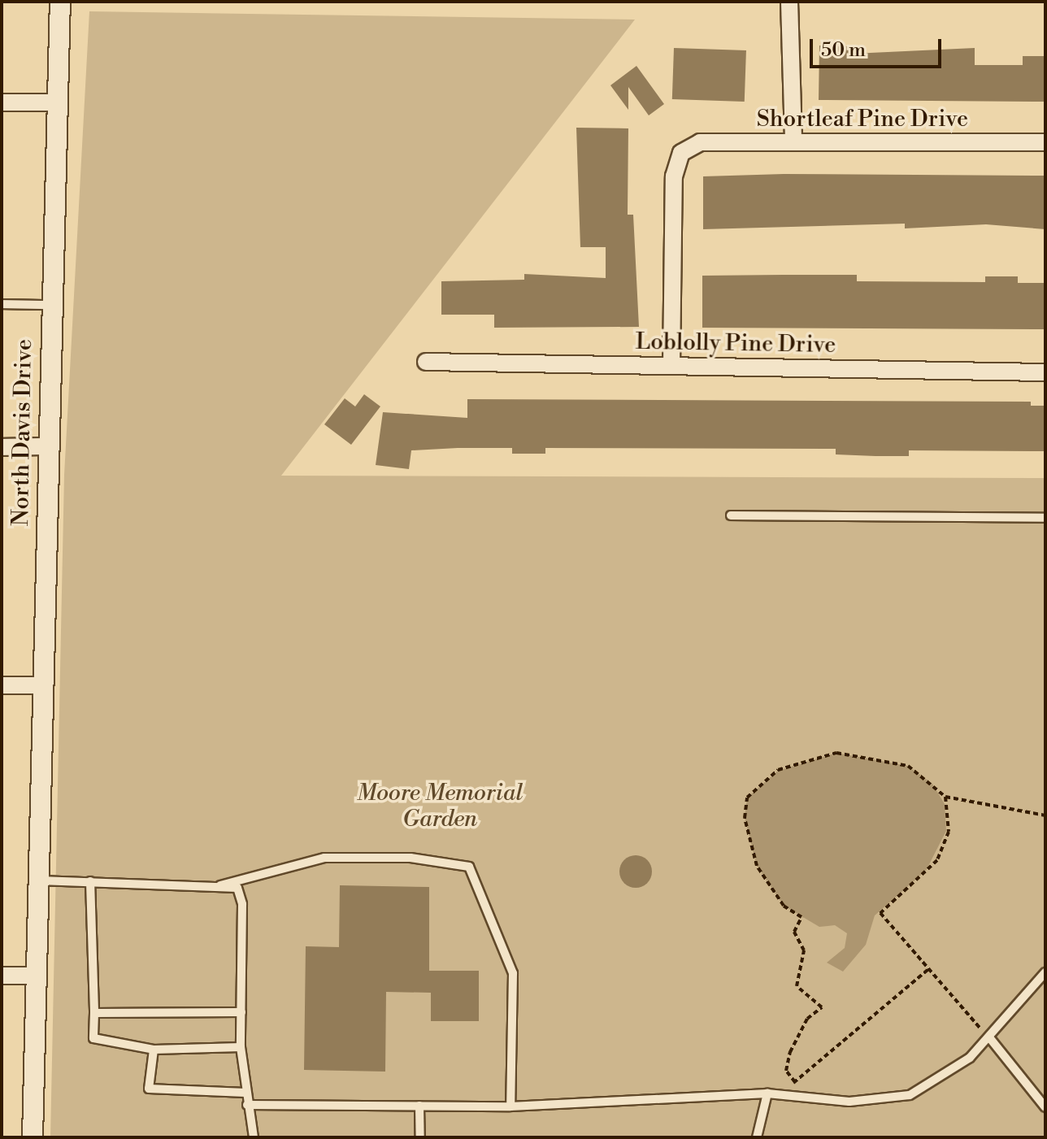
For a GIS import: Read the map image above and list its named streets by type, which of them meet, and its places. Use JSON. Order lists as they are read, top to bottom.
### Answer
{
  "streets": {
    "street": ["Shortleaf Pine Drive", "Loblolly Pine Drive", "North Davis Drive"]
  },
  "crossings": [
    ["Shortleaf Pine Drive", "Loblolly Pine Drive"]
  ],
  "parks": ["Moore Memorial Garden"],
  "scale_bar": "50 m"
}
